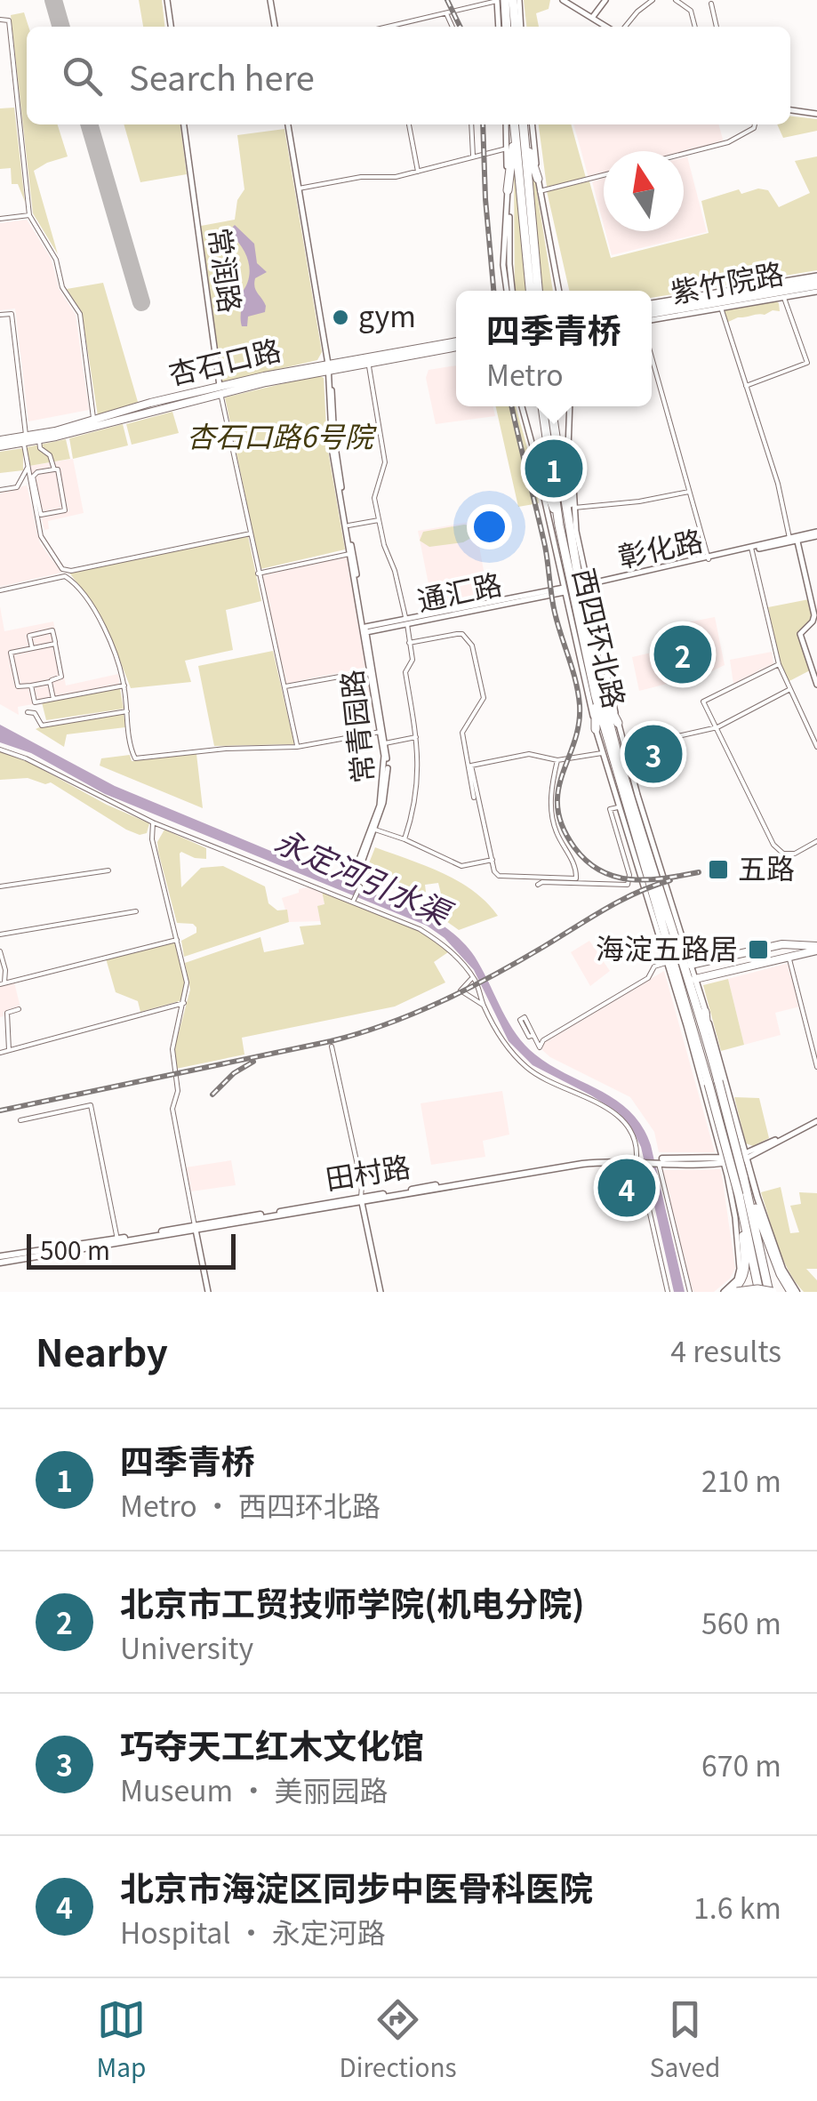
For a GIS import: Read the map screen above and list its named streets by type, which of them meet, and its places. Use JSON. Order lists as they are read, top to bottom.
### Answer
{
  "streets": {
    "highway": ["西四环北路"],
    "main road": ["紫竹院路", "杏石口路", "田村路"],
    "street": [
      "常润路",
      "彰化路",
      "通汇路",
      "常青园路"
    ]
  },
  "crossings": [
    ["常润路", "杏石口路"],
    ["杏石口路", "常青园路"],
    ["彰化路", "西四环北路"],
    ["通汇路", "西四环北路"],
    ["通汇路", "常青园路"],
    ["西四环北路", "田村路"]
  ],
  "water": ["永定河引水渠"],
  "parks": ["杏石口路6号院"],
  "places": {
    "other": ["gym"],
    "transit": ["五路", "海淀五路居"]
  },
  "scale_bar": "500 m",
  "north": "top",
  "page": {
    "search": "Search here",
    "popup": ["四季青桥", "Metro"],
    "pins": [
      "1",
      "2",
      "3",
      "4"
    ],
    "scale": "500 m",
    "heading": ["Nearby", "4 results"],
    "list": [
      {
        "mark": "1",
        "name": "四季青桥",
        "note": "Metro · 西四环北路",
        "value": "210 m"
      },
      {
        "mark": "2",
        "name": "北京市工贸技师学院(机电分院)",
        "note": "University",
        "value": "560 m"
      },
      {
        "mark": "3",
        "name": "巧夺天工红木文化馆",
        "note": "Museum · 美丽园路",
        "value": "670 m"
      },
      {
        "mark": "4",
        "name": "北京市海淀区同步中医骨科医院",
        "note": "Hospital · 永定河路",
        "value": "1.6 km"
      }
    ],
    "nav": ["Map", "Directions", "Saved"]
  }
}
